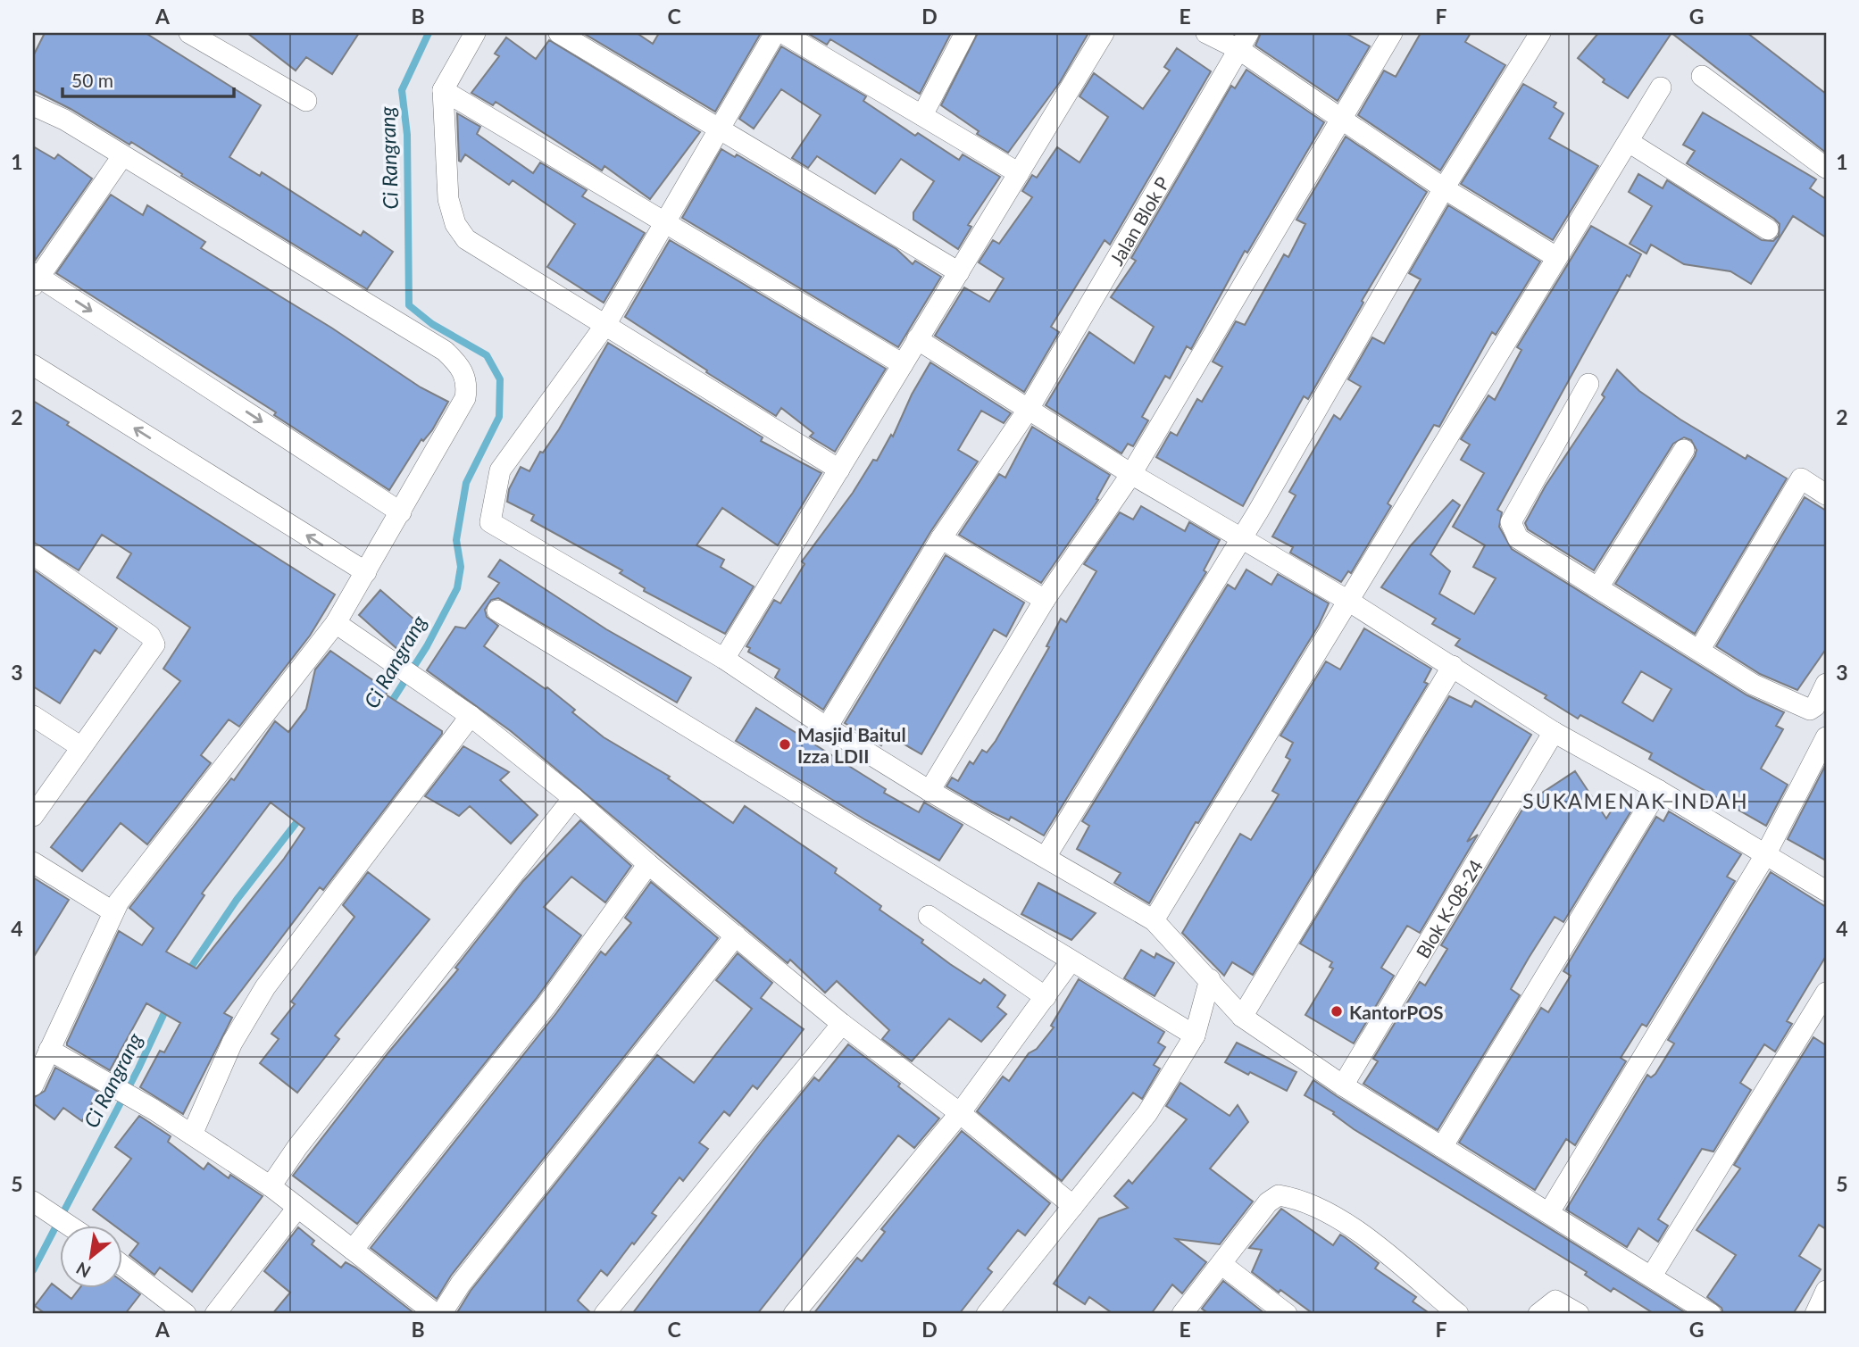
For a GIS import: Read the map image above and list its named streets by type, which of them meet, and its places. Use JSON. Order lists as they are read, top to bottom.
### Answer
{
  "streets": {
    "street": ["Jalan Blok P", "Blok K-08-24"]
  },
  "districts": ["SUKAMENAK INDAH"],
  "water": ["Ci Rangrang"],
  "places": ["Masjid Baitul Izza LDII", "KantorPOS"],
  "scale_bar": "50 m",
  "north": "bottom left",
  "grid": {
    "columns": [
      "A",
      "B",
      "C",
      "D",
      "E",
      "F",
      "G"
    ],
    "rows": [
      "1",
      "2",
      "3",
      "4",
      "5"
    ]
  }
}
